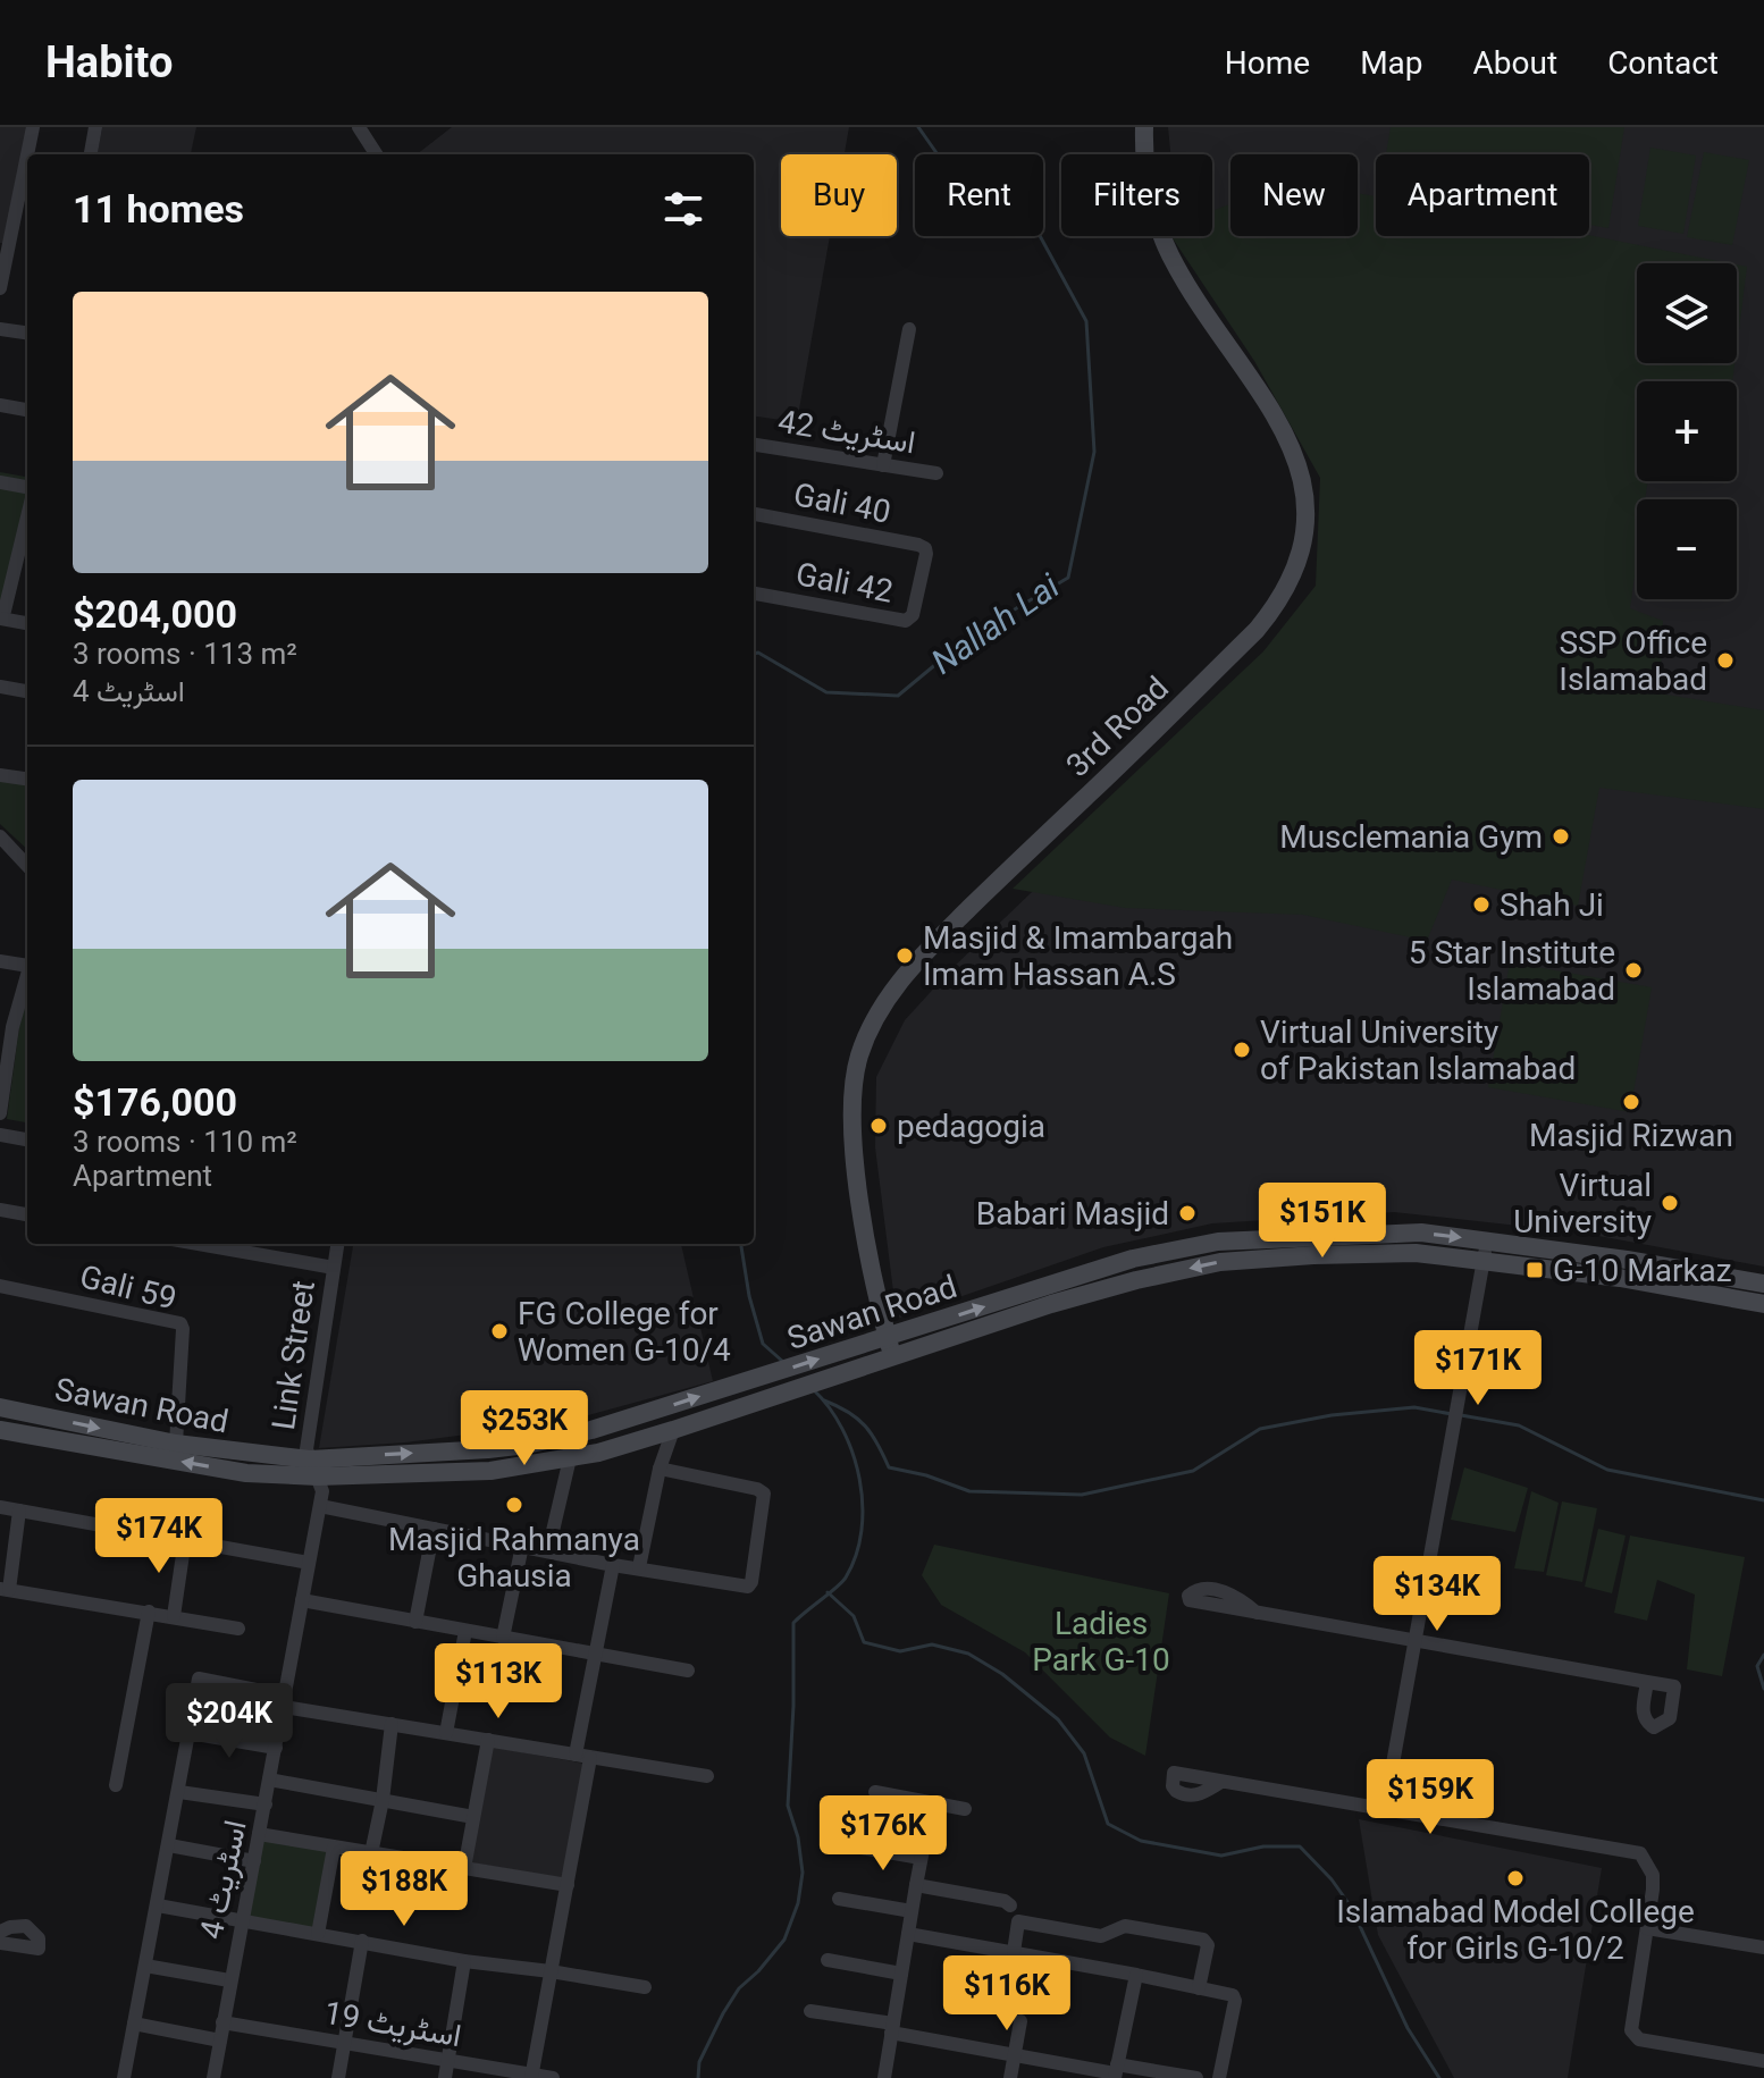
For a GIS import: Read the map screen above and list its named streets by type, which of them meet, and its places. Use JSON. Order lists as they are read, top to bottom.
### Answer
{
  "streets": {
    "main road": ["3rd Road", "Sawan Road"],
    "street": [
      "اسٹریٹ 42",
      "Gali 40",
      "Gali 42",
      "Gali 59",
      "Link Street",
      "اسٹریٹ 4",
      "اسٹریٹ 19"
    ]
  },
  "crossings": [
    ["Gali 40", "Gali 42"],
    ["3rd Road", "Sawan Road"],
    ["Gali 59", "Sawan Road"],
    ["Sawan Road", "Link Street"],
    ["Sawan Road", "اسٹریٹ 4"],
    ["Link Street", "اسٹریٹ 4"],
    ["اسٹریٹ 4", "اسٹریٹ 19"]
  ],
  "water": ["Nallah Lai"],
  "parks": ["Ladies Park G-10"],
  "places": {
    "other": [
      "SSP Office Islamabad",
      "Musclemania Gym",
      "Shah Ji",
      "Masjid & Imambargah Imam Hassan A.S",
      "5 Star Institute Islamabad",
      "Virtual University of Pakistan Islamabad",
      "Masjid Rizwan",
      "pedagogia",
      "Virtual University",
      "Babari Masjid",
      "FG College for Women G-10/4",
      "Masjid Rahmanya Ghausia",
      "Islamabad Model College for Girls G-10/2"
    ],
    "transit": ["G-10 Markaz"]
  },
  "page": {
    "header": "Habito",
    "nav": [
      "Home",
      "Map",
      "About",
      "Contact"
    ],
    "chip": [
      "Buy",
      "Rent",
      "Filters",
      "New",
      "Apartment"
    ],
    "heading": "11 homes",
    "map_buttons": ["+", "−"],
    "list": [
      {
        "name": "$204,000",
        "note": "3 rooms · 113 m² · اسٹریٹ 4"
      },
      {
        "name": "$176,000",
        "note": "3 rooms · 110 m² · Apartment"
      }
    ],
    "price": [
      "$151K",
      "$171K",
      "$253K",
      "$174K",
      "$134K",
      "$113K",
      "$204K",
      "$159K",
      "$176K",
      "$188K",
      "$116K"
    ]
  }
}
